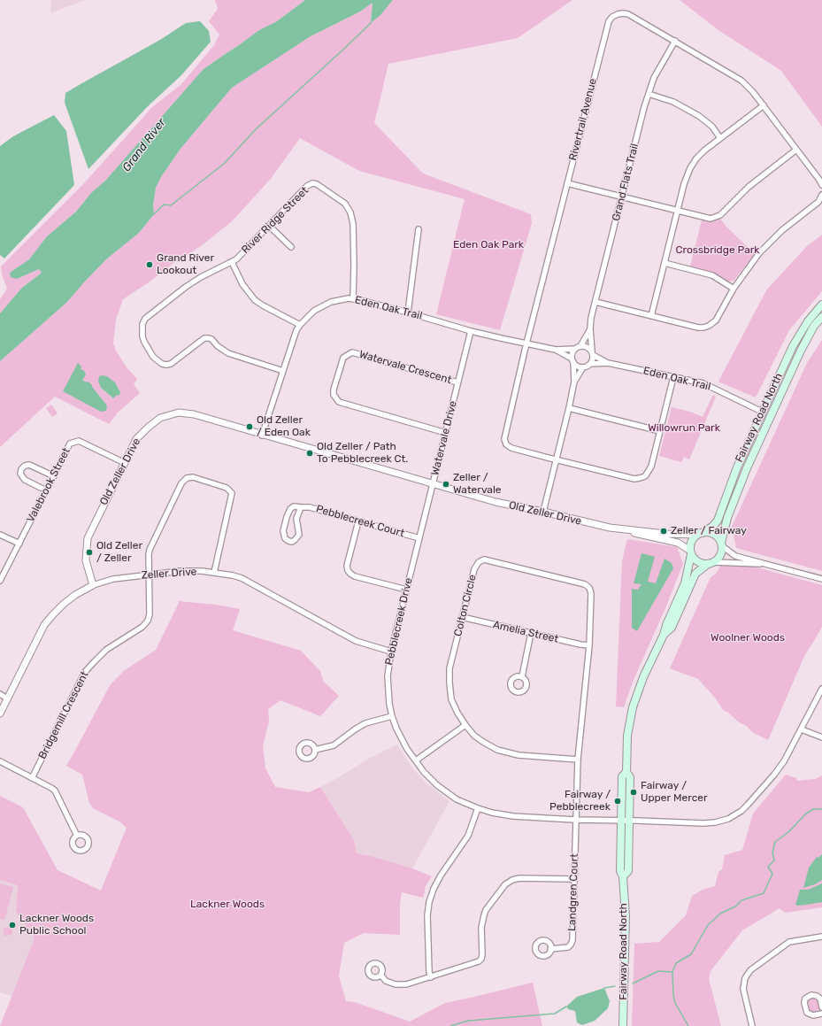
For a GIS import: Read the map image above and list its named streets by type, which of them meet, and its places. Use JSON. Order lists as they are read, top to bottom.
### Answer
{
  "streets": {
    "main road": ["Fairway Road North"],
    "street": [
      "Rivertrail Avenue",
      "Grand Flats Trail",
      "River Ridge Street",
      "Eden Oak Trail",
      "Watervale Crescent",
      "Watervale Drive",
      "Old Zeller Drive",
      "Valebrook Street",
      "Pebblecreek Court",
      "Zeller Drive",
      "Colton Circle",
      "Pebblecreek Drive",
      "Amelia Street",
      "Bridgemill Crescent",
      "Landgren Court"
    ]
  },
  "crossings": [
    ["Rivertrail Avenue", "Grand Flats Trail"],
    ["Rivertrail Avenue", "Eden Oak Trail"],
    ["Grand Flats Trail", "Eden Oak Trail"],
    ["River Ridge Street", "Eden Oak Trail"],
    ["Eden Oak Trail", "Fairway Road North"],
    ["Eden Oak Trail", "Watervale Drive"],
    ["Eden Oak Trail", "Old Zeller Drive"],
    ["Watervale Crescent", "Watervale Drive"],
    ["Fairway Road North", "Old Zeller Drive"],
    ["Fairway Road North", "Pebblecreek Drive"],
    ["Watervale Drive", "Old Zeller Drive"],
    ["Watervale Drive", "Pebblecreek Drive"],
    ["Old Zeller Drive", "Valebrook Street"],
    ["Old Zeller Drive", "Zeller Drive"],
    ["Old Zeller Drive", "Pebblecreek Drive"],
    ["Pebblecreek Court", "Pebblecreek Drive"],
    ["Zeller Drive", "Pebblecreek Drive"],
    ["Zeller Drive", "Bridgemill Crescent"],
    ["Colton Circle", "Pebblecreek Drive"],
    ["Colton Circle", "Amelia Street"],
    ["Colton Circle", "Landgren Court"],
    ["Pebblecreek Drive", "Landgren Court"]
  ],
  "water": ["Grand River"],
  "parks": [
    "Eden Oak Park",
    "Crossbridge Park",
    "Willowrun Park",
    "Woolner Woods",
    "Lackner Woods"
  ],
  "places": [
    "Grand River Lookout",
    "Old Zeller / Eden Oak",
    "Old Zeller / Path To Pebblecreek Ct.",
    "Zeller / Watervale",
    "Zeller / Fairway",
    "Old Zeller / Zeller",
    "Fairway / Upper Mercer",
    "Fairway / Pebblecreek",
    "Lackner Woods Public School"
  ]
}
